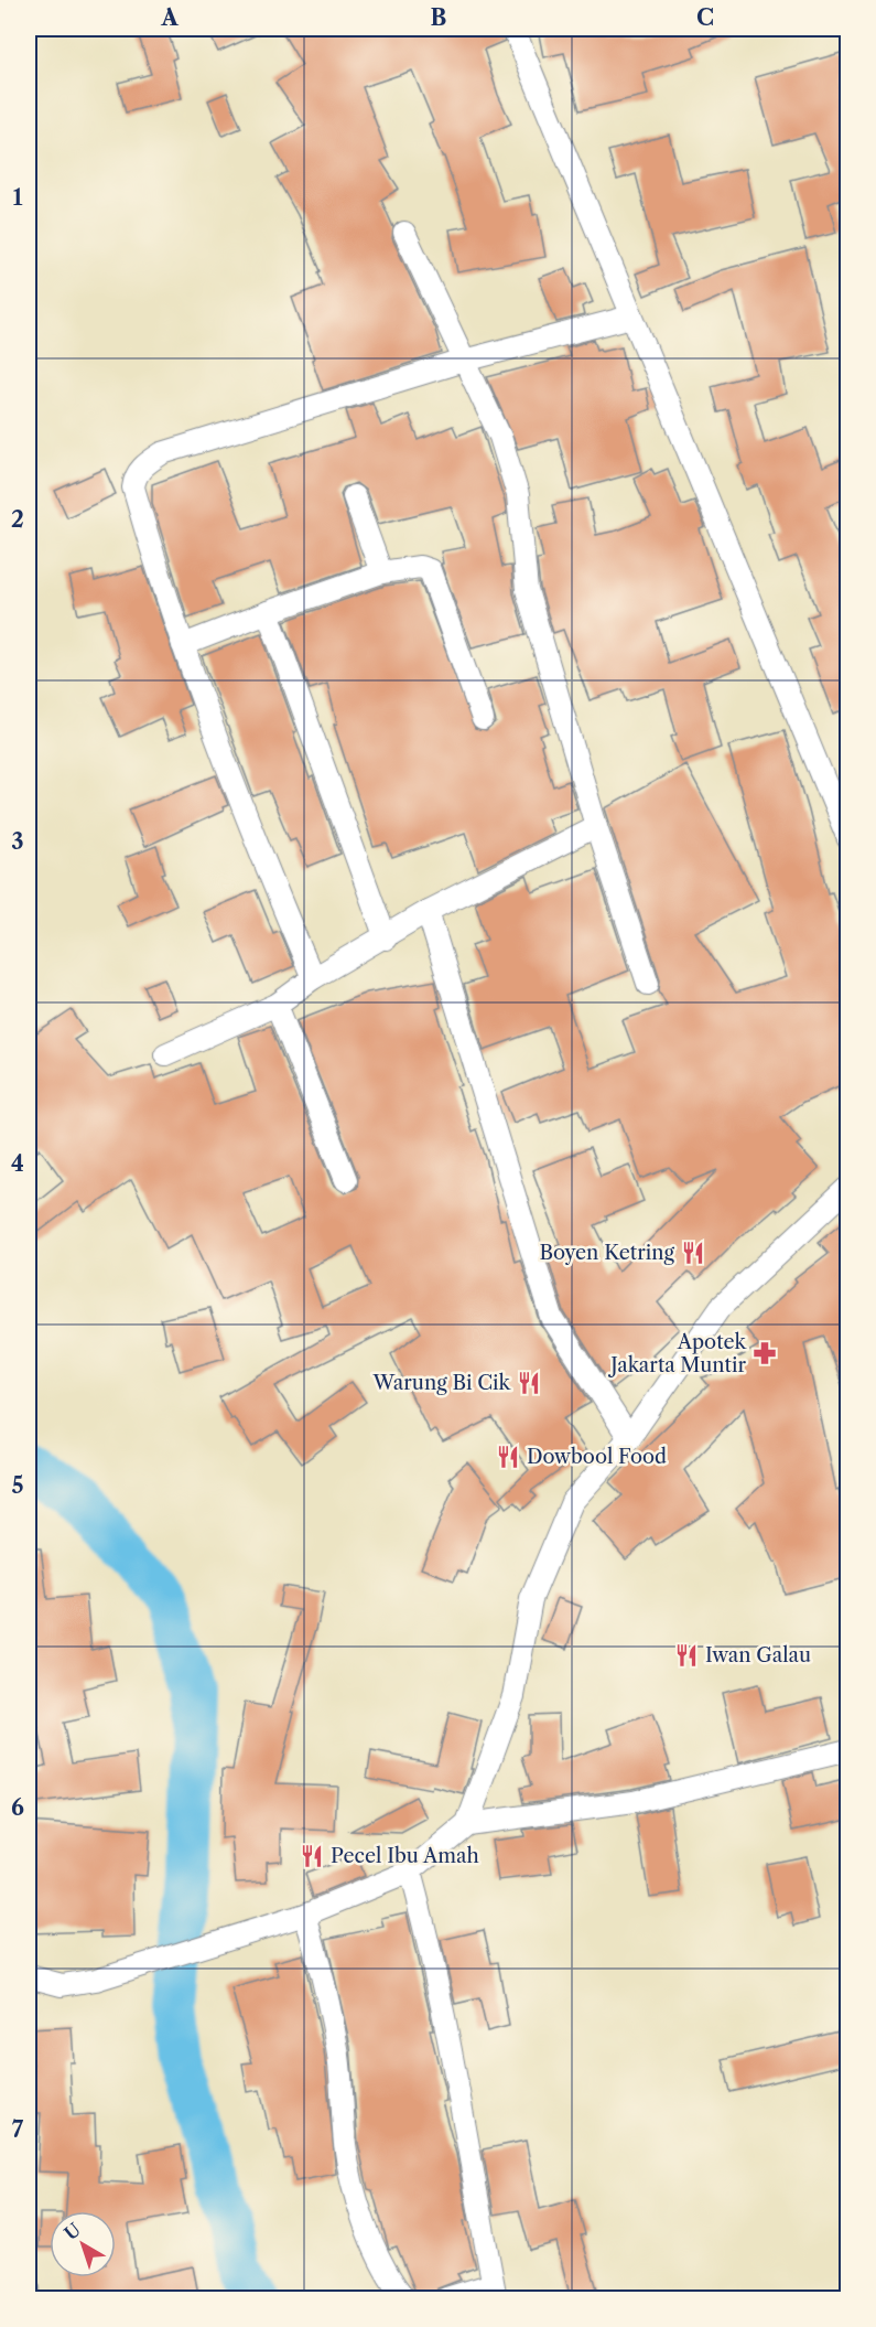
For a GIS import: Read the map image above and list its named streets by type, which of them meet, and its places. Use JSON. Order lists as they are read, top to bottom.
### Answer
{
  "places": {
    "restaurant": [
      "Boyen Ketring",
      "Warung Bi Cik",
      "Dowbool Food",
      "Iwan Galau",
      "Pecel Ibu Amah"
    ],
    "pharmacy": ["Apotek Jakarta Muntir"]
  },
  "north": "top left",
  "grid": {
    "columns": ["A", "B", "C"],
    "rows": [
      "1",
      "2",
      "3",
      "4",
      "5",
      "6",
      "7"
    ]
  }
}
